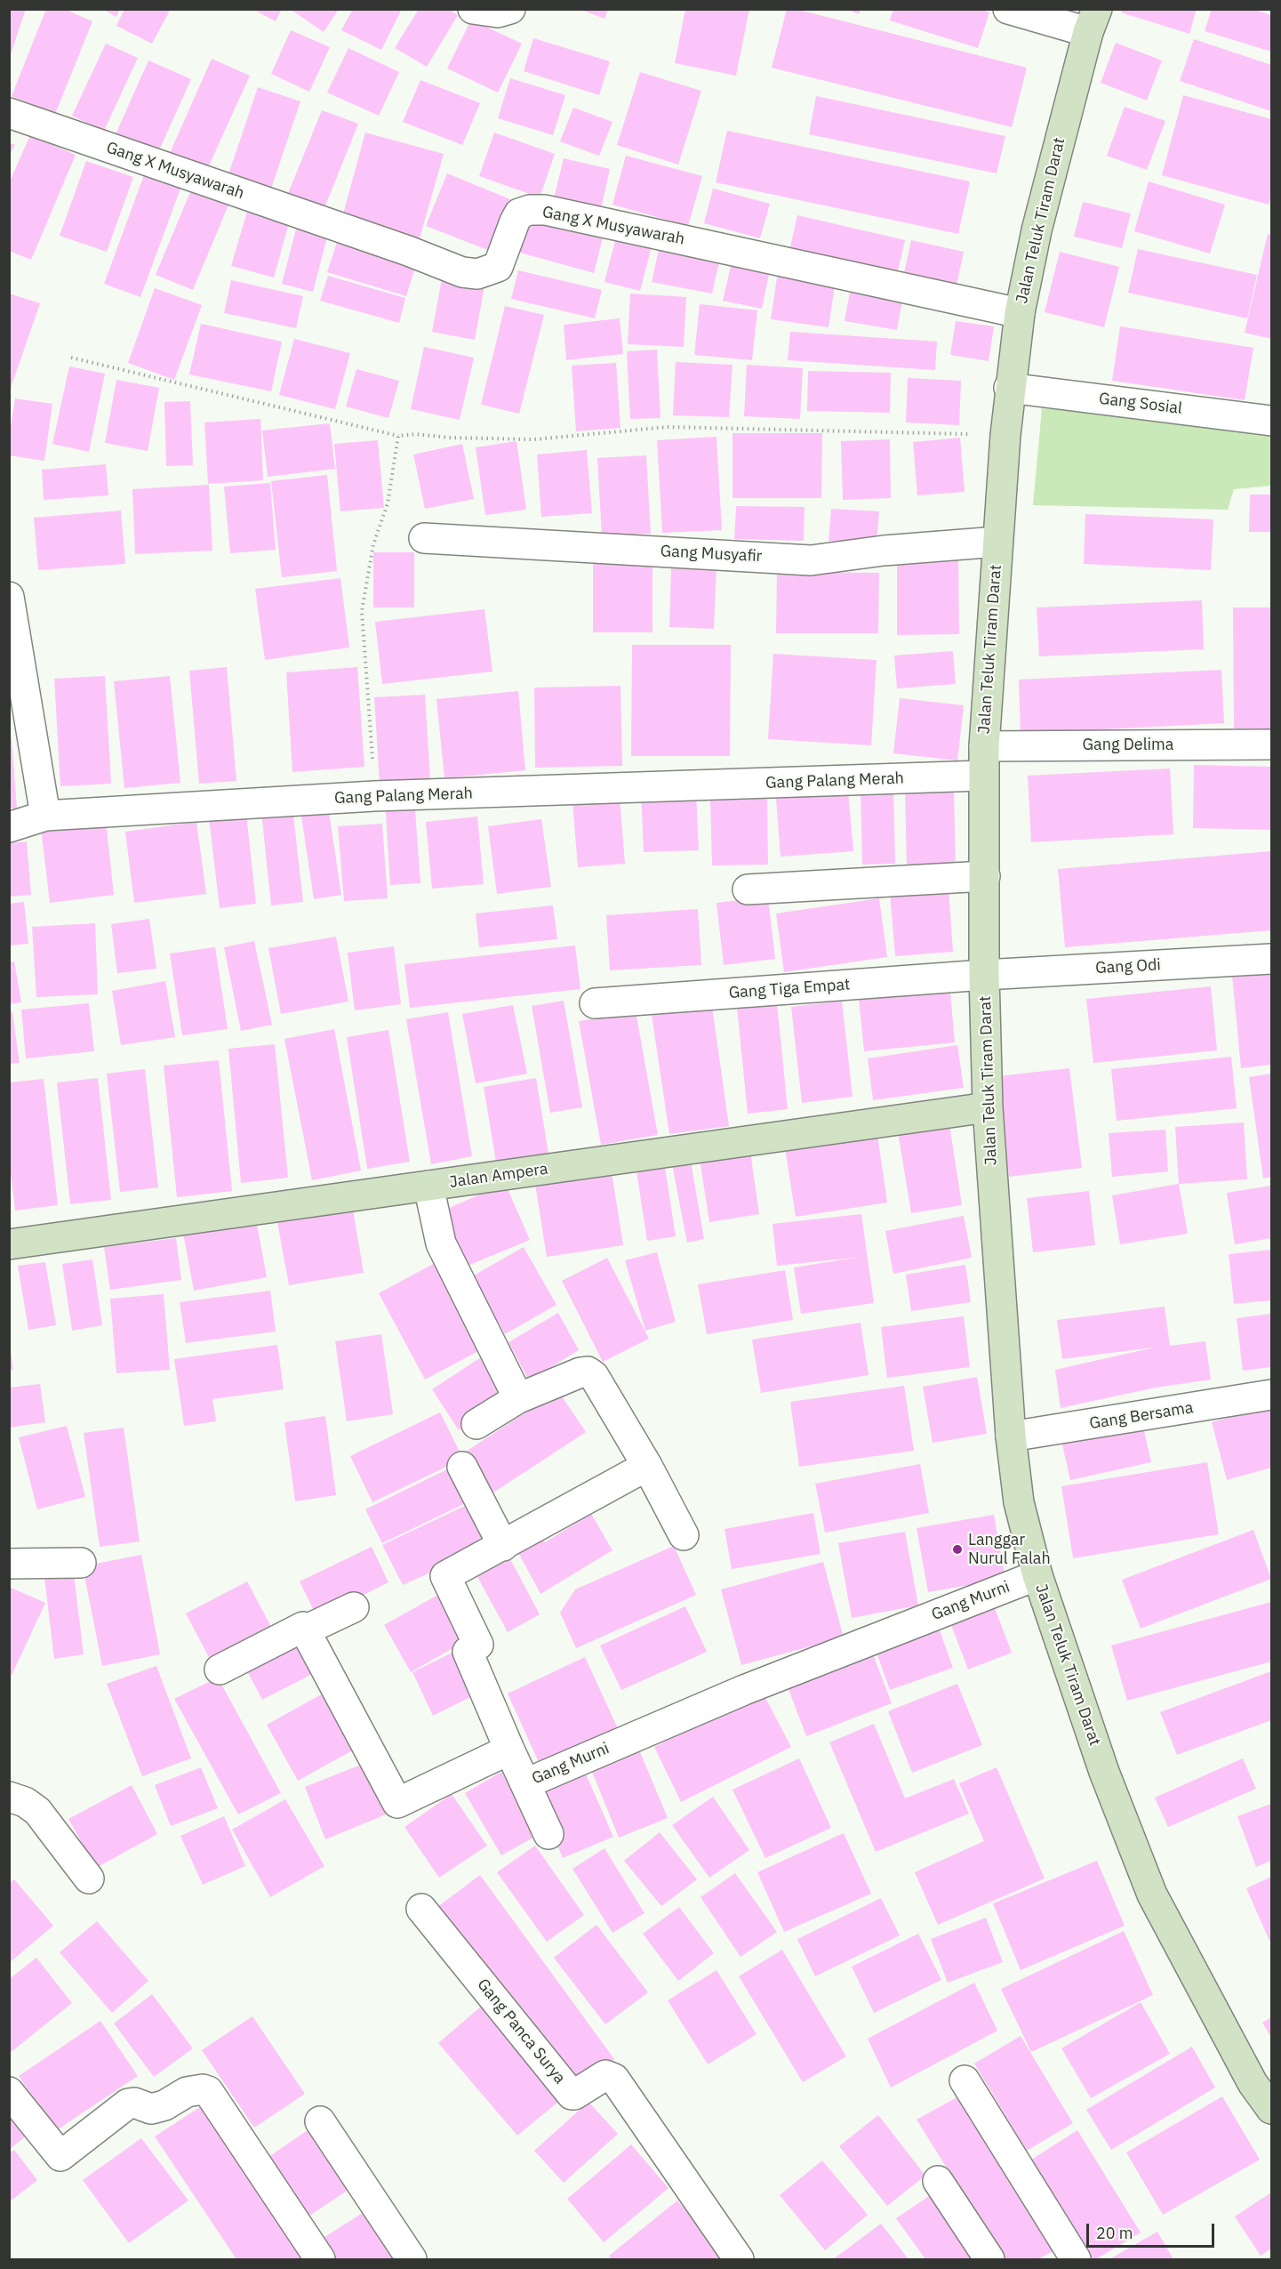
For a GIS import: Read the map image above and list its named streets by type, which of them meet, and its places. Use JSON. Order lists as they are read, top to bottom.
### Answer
{
  "streets": {
    "street": [
      "Gang X Musyawarah",
      "Jalan Teluk Tiram Darat",
      "Gang Sosial",
      "Gang Musyafir",
      "Gang Delima",
      "Gang Palang Merah",
      "Gang Odi",
      "Gang Tiga Empat",
      "Jalan Ampera",
      "Gang Bersama",
      "Gang Murni",
      "Gang Panca Surya"
    ]
  },
  "crossings": [
    ["Gang X Musyawarah", "Jalan Teluk Tiram Darat"],
    ["Jalan Teluk Tiram Darat", "Gang Sosial"],
    ["Jalan Teluk Tiram Darat", "Gang Musyafir"],
    ["Jalan Teluk Tiram Darat", "Gang Delima"],
    ["Jalan Teluk Tiram Darat", "Gang Palang Merah"],
    ["Jalan Teluk Tiram Darat", "Gang Odi"],
    ["Jalan Teluk Tiram Darat", "Gang Tiga Empat"],
    ["Jalan Teluk Tiram Darat", "Jalan Ampera"],
    ["Jalan Teluk Tiram Darat", "Gang Bersama"],
    ["Jalan Teluk Tiram Darat", "Gang Murni"],
    ["Gang Odi", "Gang Tiga Empat"]
  ],
  "places": ["Langgar Nurul Falah"],
  "scale_bar": "20 m"
}
